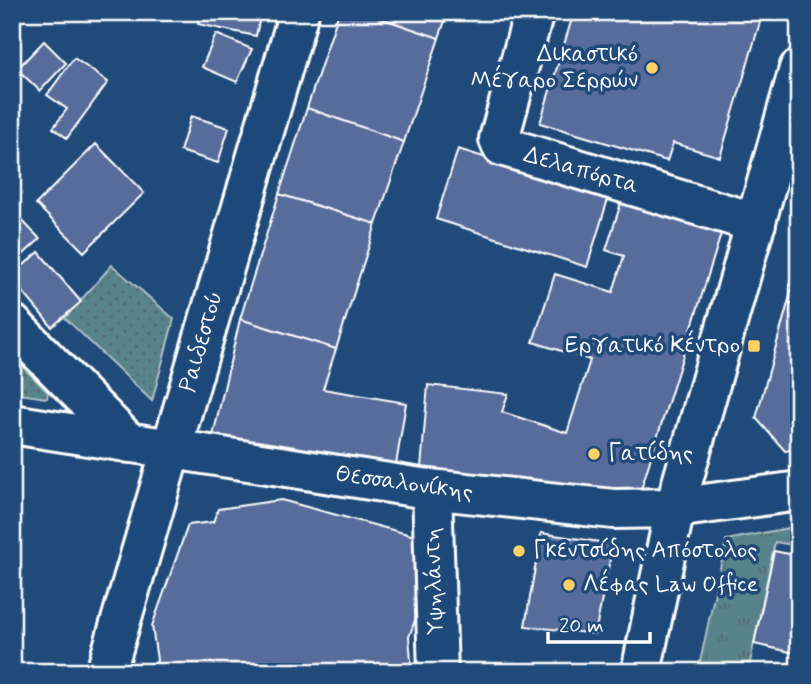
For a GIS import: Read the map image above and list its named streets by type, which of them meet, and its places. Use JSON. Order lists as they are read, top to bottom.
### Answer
{
  "streets": {
    "street": [
      "Δελαπόρτα",
      "Ραιδεστού",
      "Θεσσαλονίκης",
      "Υψηλάντη"
    ]
  },
  "crossings": [
    ["Ραιδεστού", "Θεσσαλονίκης"],
    ["Θεσσαλονίκης", "Υψηλάντη"]
  ],
  "places": {
    "other": [
      "Δικαστικό Μέγαρο Σερρών",
      "Γατίδης",
      "Γκεντσίδης Απόστολος",
      "Λέφας Law Office"
    ],
    "transit": ["Εργατικό Κέντρο"]
  },
  "scale_bar": "20 m"
}
